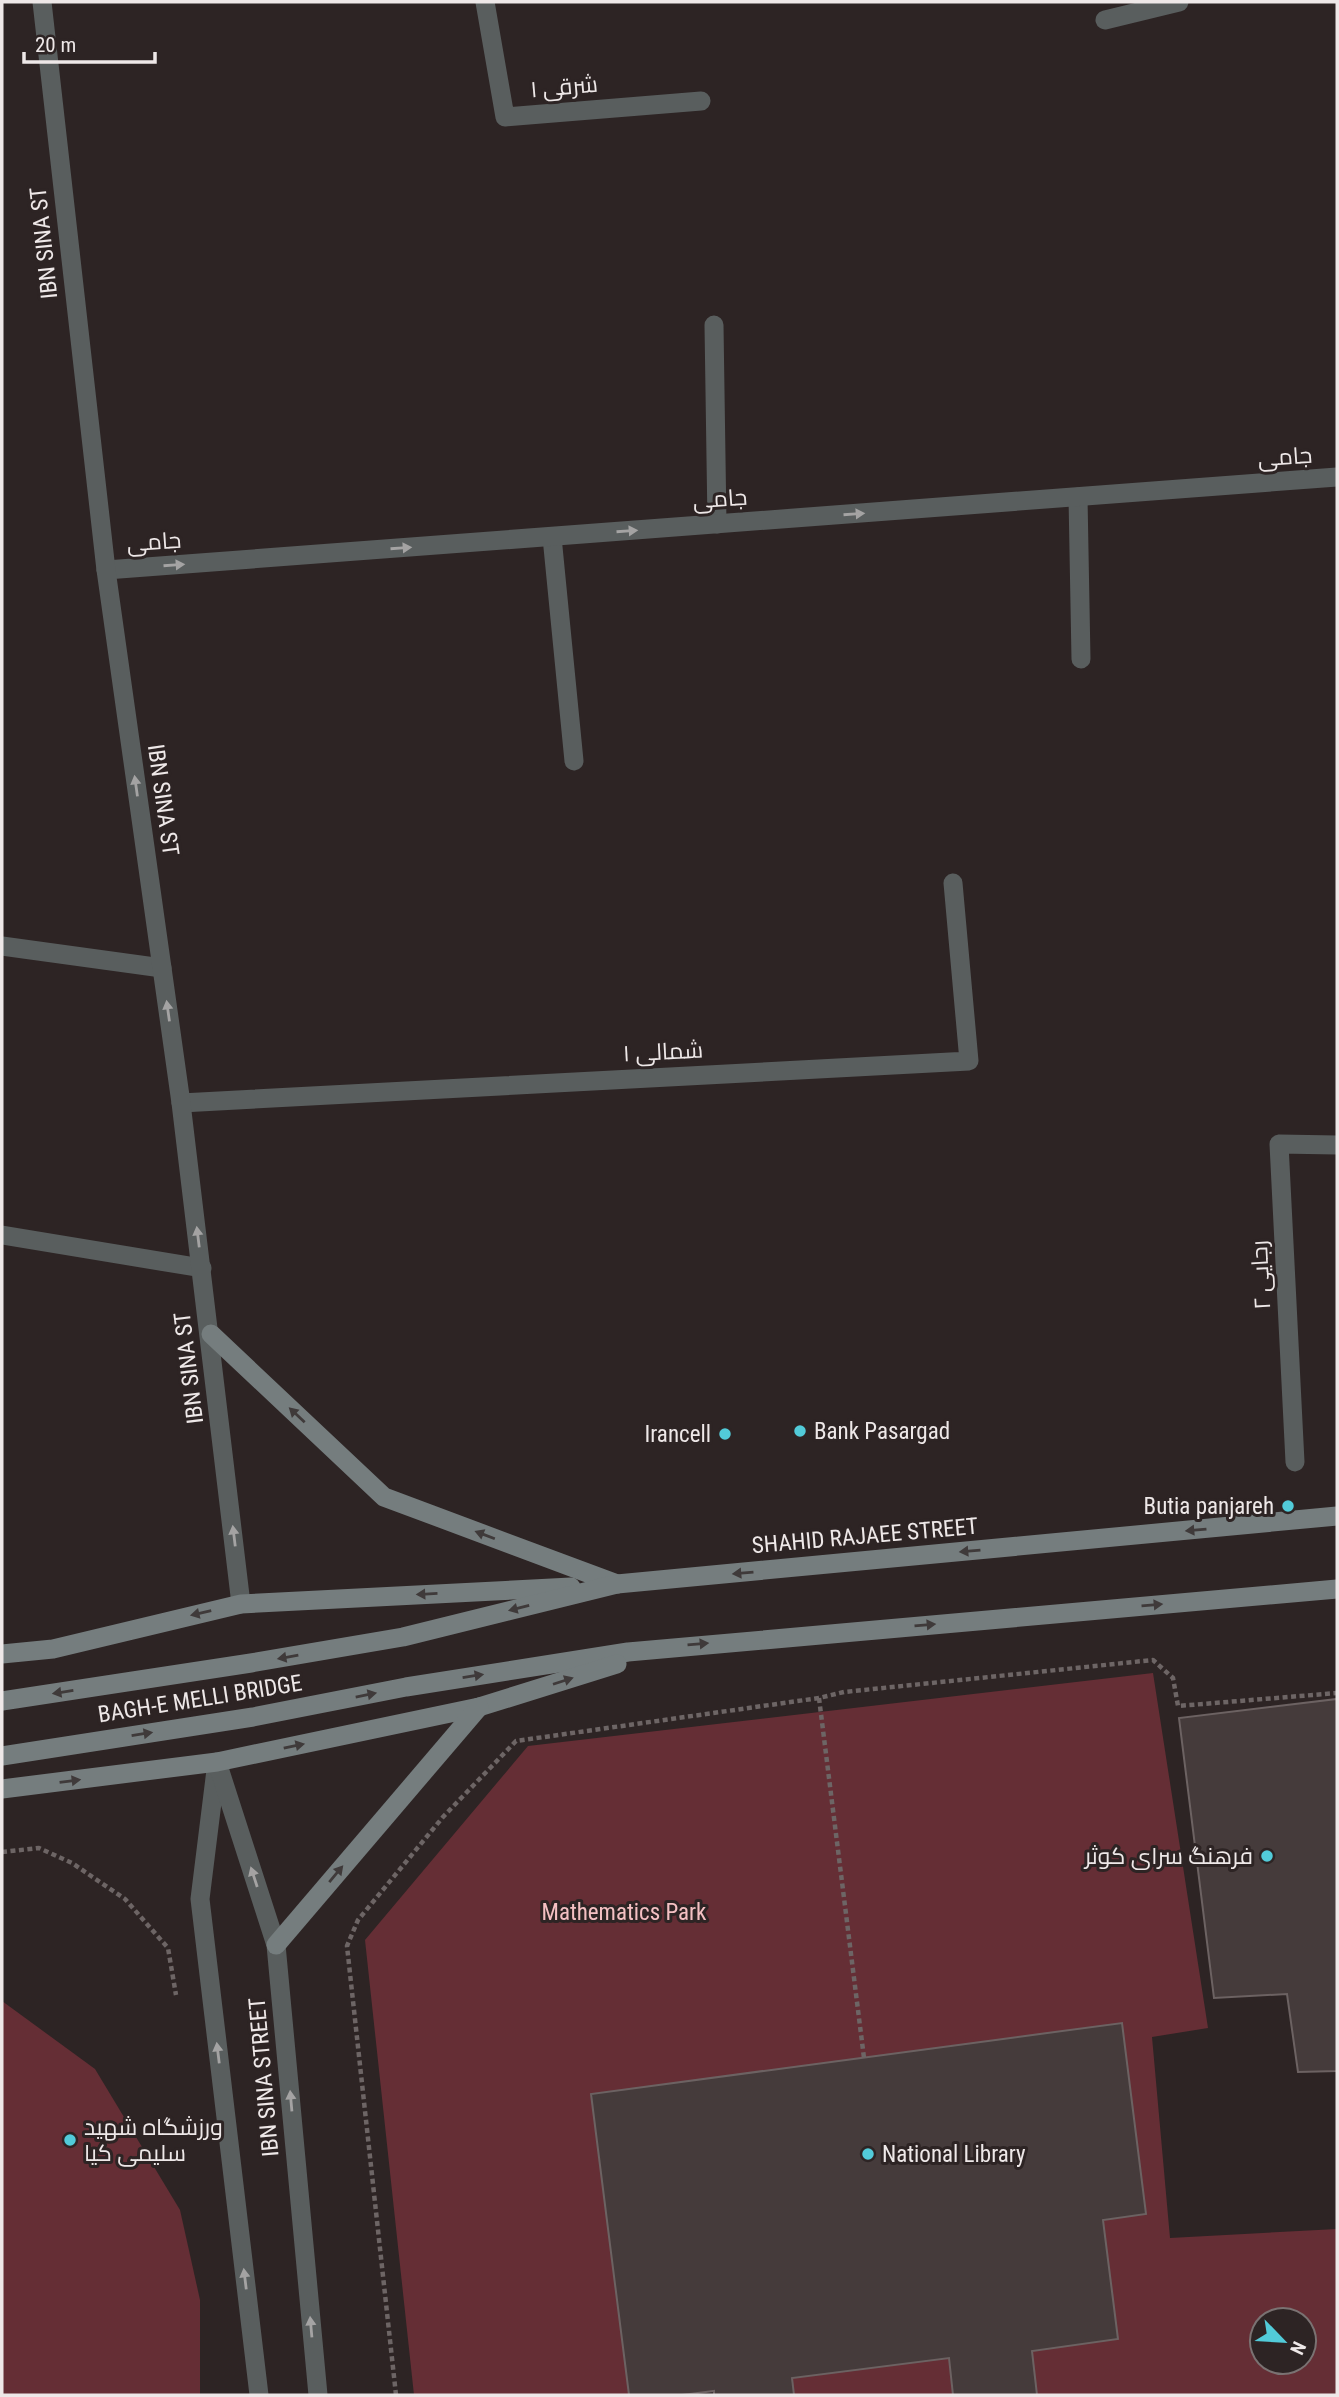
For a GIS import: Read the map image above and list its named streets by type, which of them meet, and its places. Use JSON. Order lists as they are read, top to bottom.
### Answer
{
  "streets": {
    "main road": ["SHAHID RAJAEE STREET", "BAGH-E MELLI BRIDGE"],
    "street": [
      "شرقی ۱",
      "IBN SINA ST",
      "جامی",
      "شمالی ۱",
      "رجایی ۲",
      "IBN SINA STREET"
    ]
  },
  "crossings": [
    ["IBN SINA ST", "جامی"],
    ["IBN SINA ST", "شمالی ۱"],
    ["SHAHID RAJAEE STREET", "BAGH-E MELLI BRIDGE"]
  ],
  "one_way": ["IBN SINA ST", "جامی"],
  "parks": ["Mathematics Park"],
  "places": [
    "Bank Pasargad",
    "Irancell",
    "Butia panjareh",
    "فرهنگ سرای کوثر",
    "ورزشگاه شهید سلیمی کیا",
    "National Library"
  ],
  "scale_bar": "20 m",
  "north": "bottom right"
}
